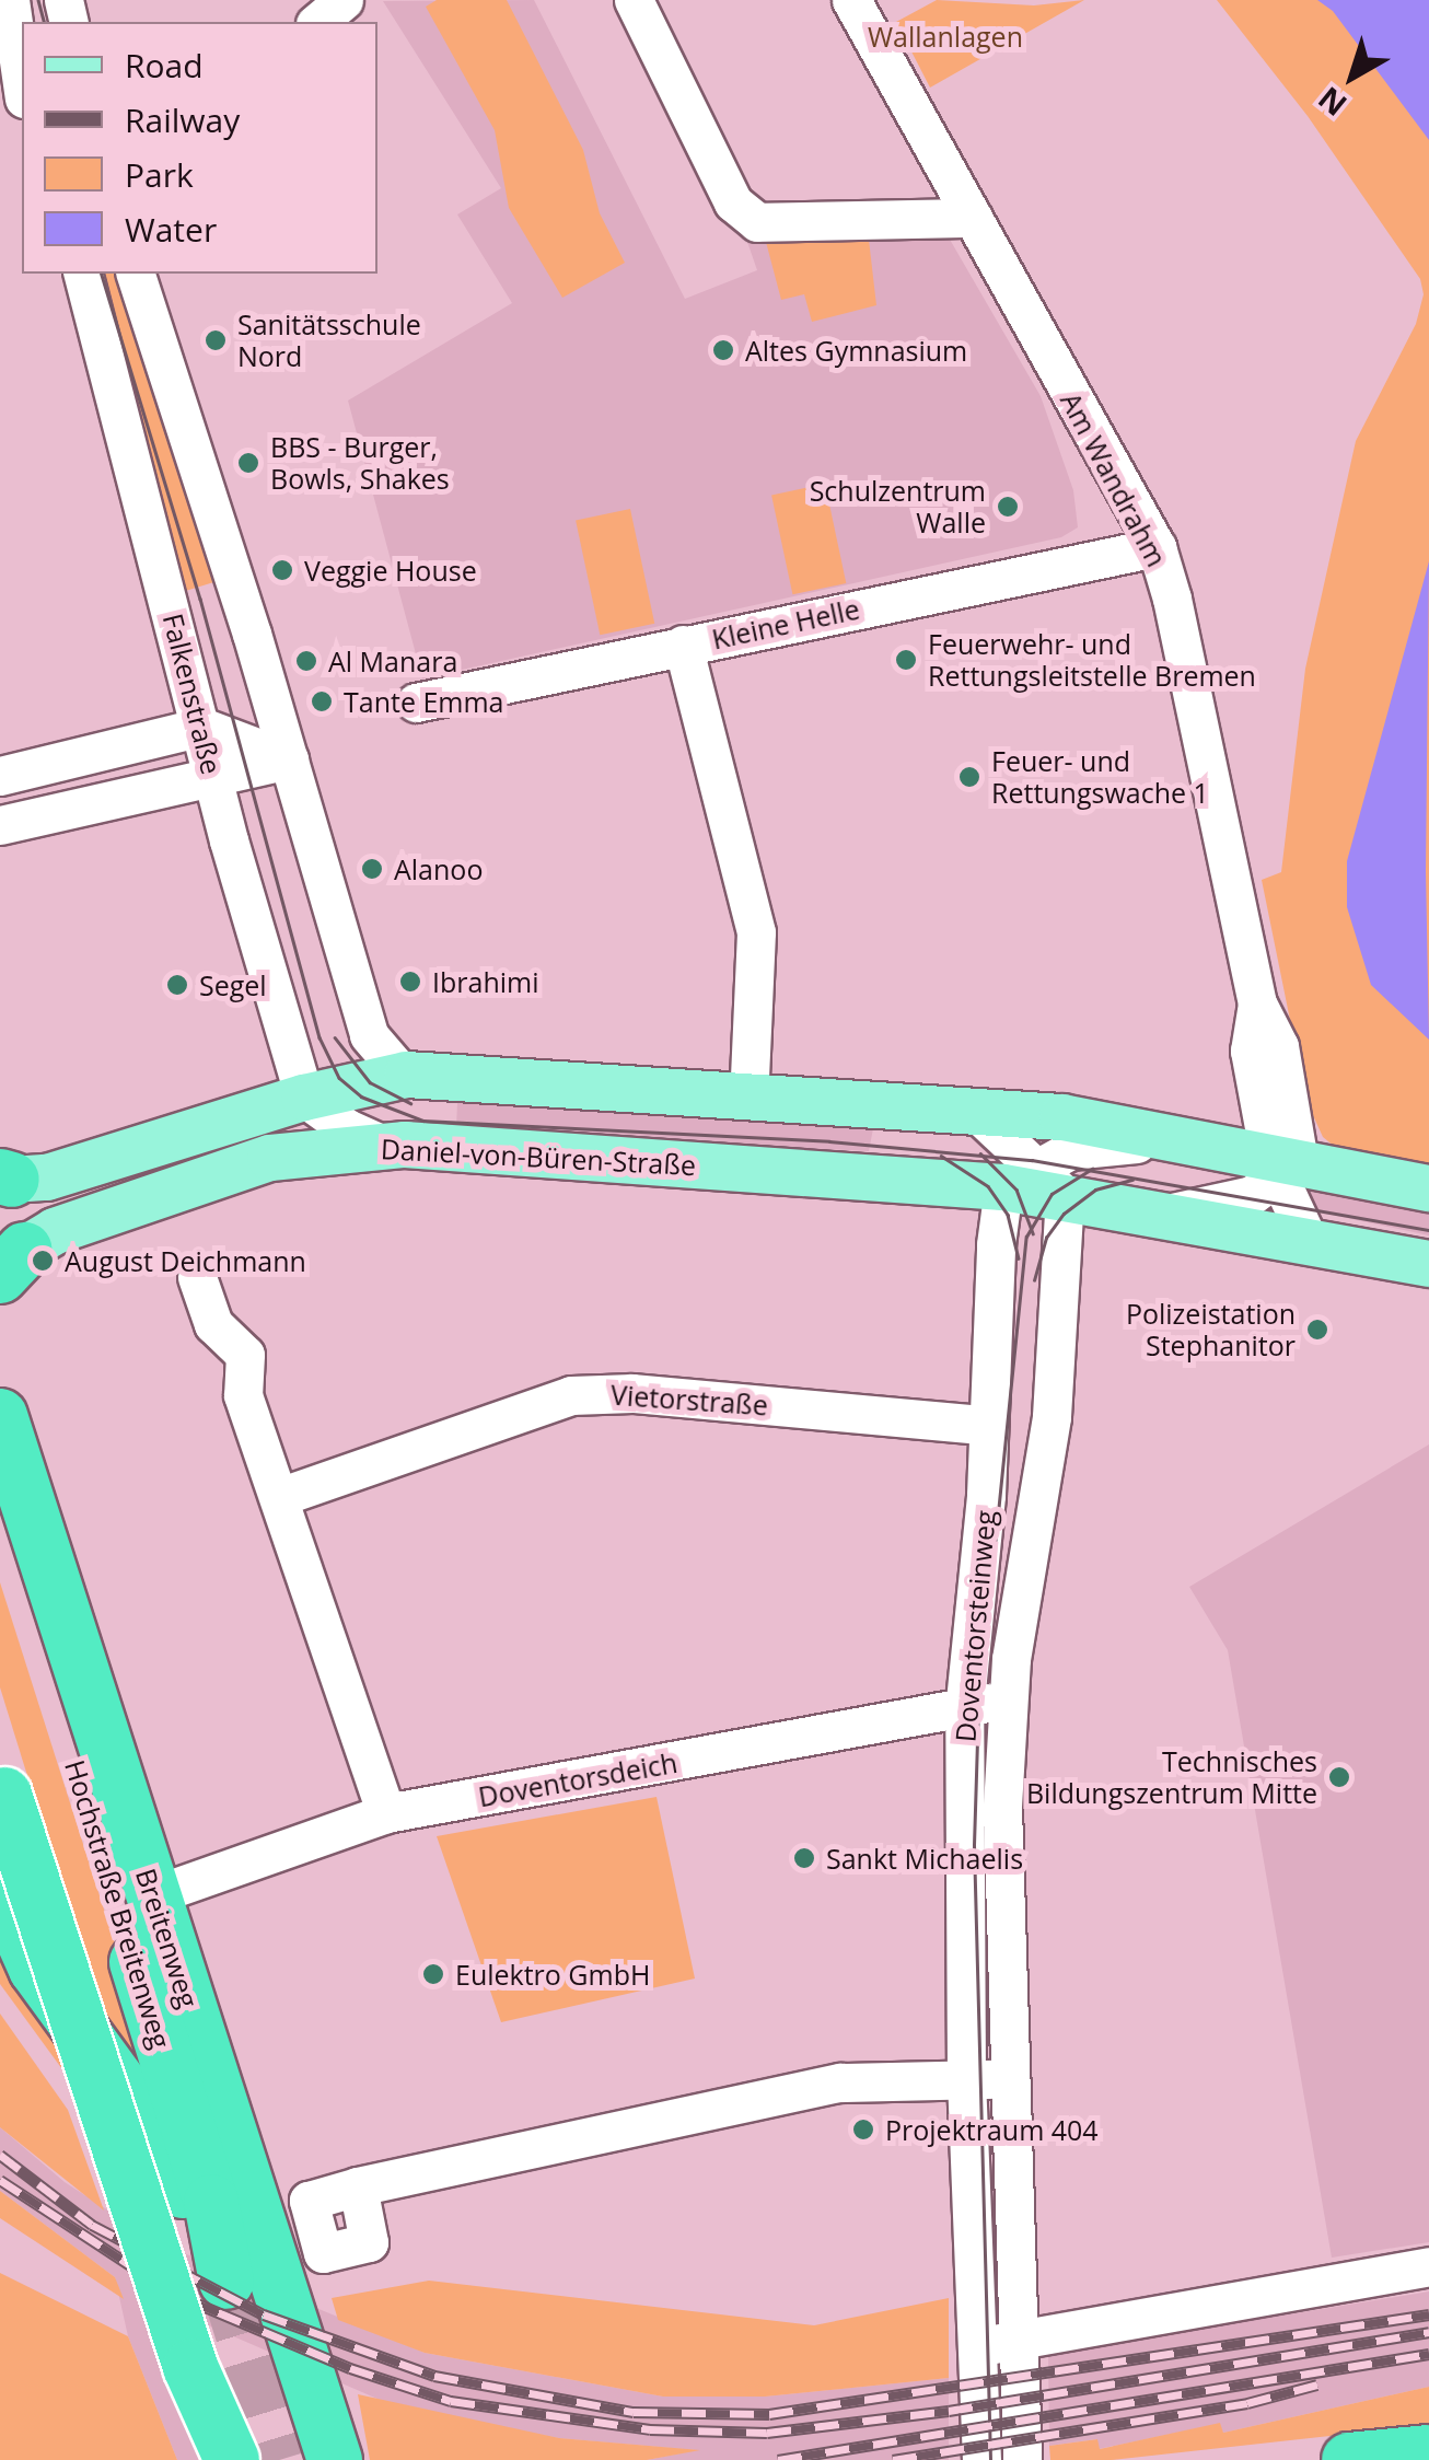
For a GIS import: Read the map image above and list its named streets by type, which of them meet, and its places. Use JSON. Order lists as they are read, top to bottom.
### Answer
{
  "streets": {
    "highway": ["Hochstraße Breitenweg", "Breitenweg"],
    "main road": ["Daniel-von-Büren-Straße"],
    "street": [
      "Am Wandrahm",
      "Kleine Helle",
      "Falkenstraße",
      "Vietorstraße",
      "Doventorsteinweg",
      "Doventorsdeich"
    ]
  },
  "crossings": [
    ["Am Wandrahm", "Kleine Helle"],
    ["Am Wandrahm", "Daniel-von-Büren-Straße"],
    ["Falkenstraße", "Daniel-von-Büren-Straße"],
    ["Daniel-von-Büren-Straße", "Doventorsteinweg"],
    ["Vietorstraße", "Doventorsteinweg"],
    ["Doventorsteinweg", "Doventorsdeich"],
    ["Doventorsdeich", "Breitenweg"]
  ],
  "parks": ["Wallanlagen"],
  "places": [
    "Sanitätsschule Nord",
    "Altes Gymnasium",
    "BBS - Burger, Bowls, Shakes",
    "Schulzentrum Walle",
    "Veggie House",
    "Feuerwehr- und Rettungsleitstelle Bremen",
    "Al Manara",
    "Tante Emma",
    "Feuer- und Rettungswache 1",
    "Alanoo",
    "Ibrahimi",
    "Segel",
    "August Deichmann",
    "Polizeistation Stephanitor",
    "Technisches Bildungszentrum Mitte",
    "Sankt Michaelis",
    "Eulektro GmbH",
    "Projektraum 404"
  ],
  "legend": [
    "Road",
    "Railway",
    "Park",
    "Water"
  ],
  "north": "bottom left"
}
